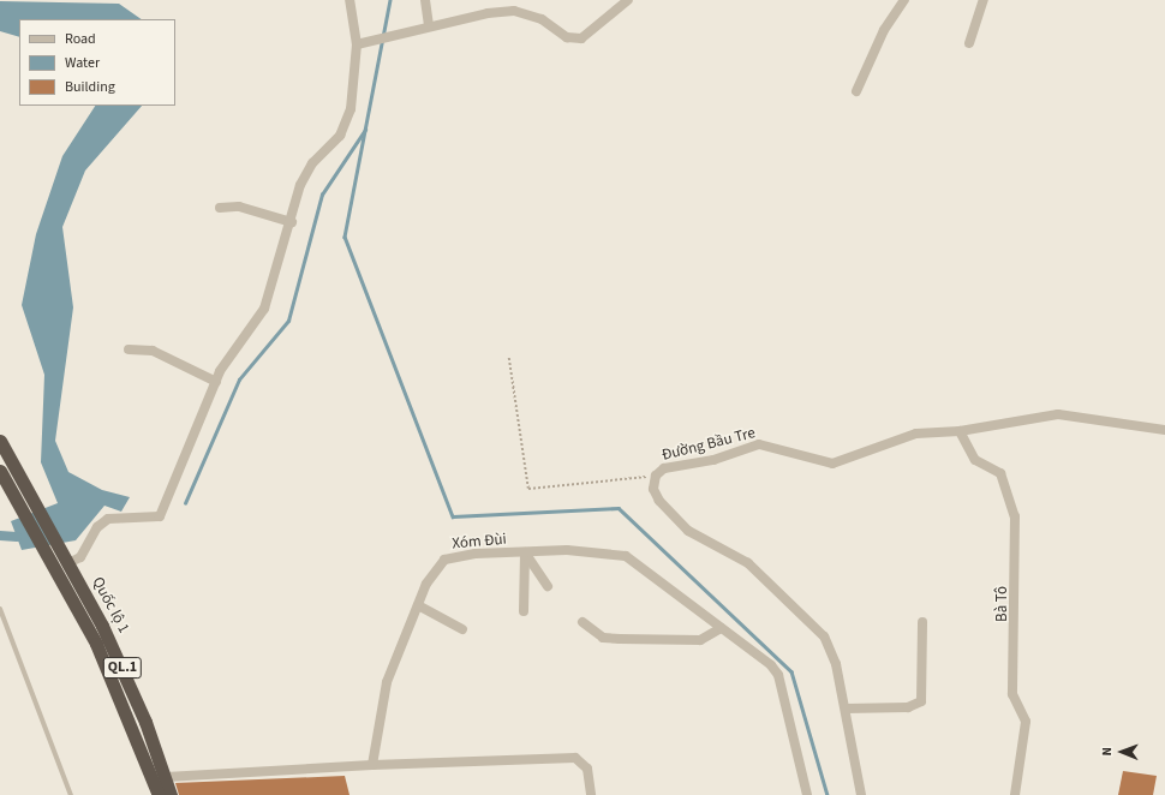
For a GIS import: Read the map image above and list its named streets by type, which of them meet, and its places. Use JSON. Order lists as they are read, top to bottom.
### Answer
{
  "streets": {
    "highway": ["Quốc lộ 1", "QL.1"],
    "street": ["Đường Bầu Tre", "Xóm Đùi", "Bà Tô"]
  },
  "crossings": [
    ["Đường Bầu Tre", "Bà Tô"]
  ],
  "legend": ["Road", "Water", "Building"],
  "north": "left"
}
